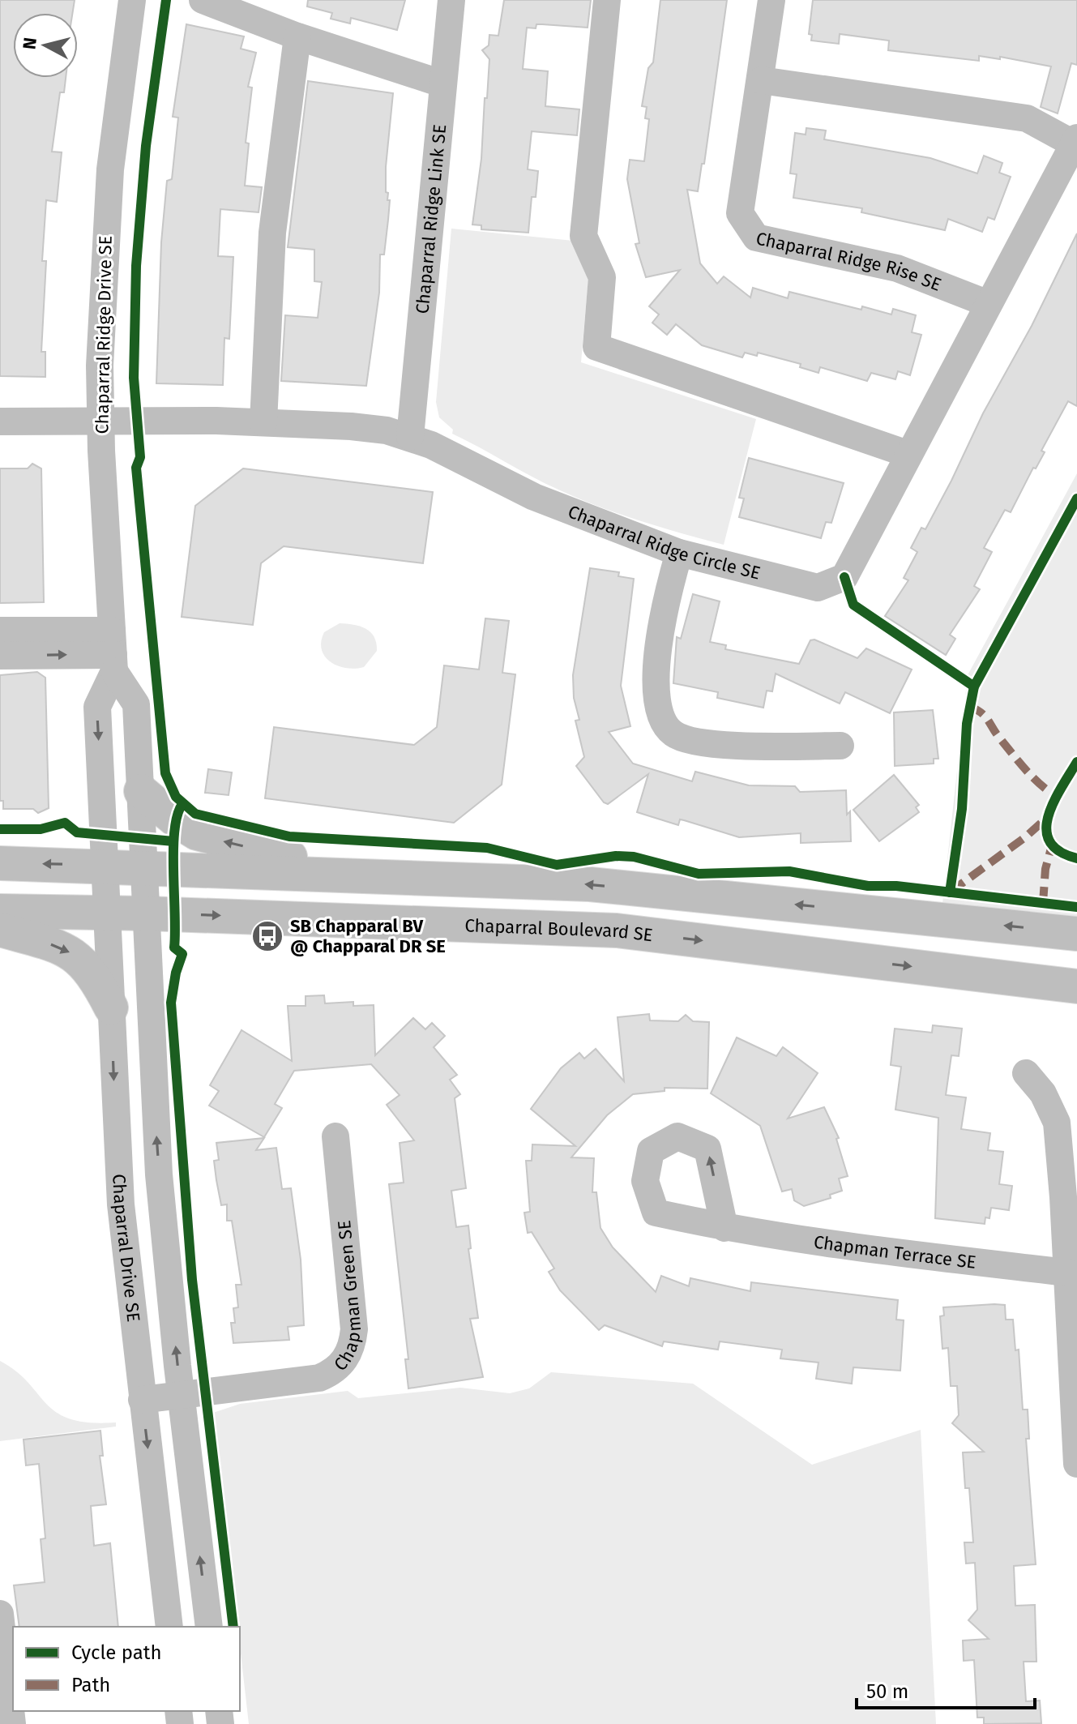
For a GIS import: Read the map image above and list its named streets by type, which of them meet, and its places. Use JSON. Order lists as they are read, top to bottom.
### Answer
{
  "streets": {
    "main road": ["Chaparral Boulevard SE"],
    "street": [
      "Chaparral Ridge Link SE",
      "Chaparral Ridge Rise SE",
      "Chaparral Ridge Drive SE",
      "Chaparral Ridge Circle SE",
      "Chaparral Drive SE",
      "Chapman Terrace SE",
      "Chapman Green SE"
    ]
  },
  "crossings": [
    ["Chaparral Ridge Link SE", "Chaparral Ridge Circle SE"],
    ["Chaparral Ridge Rise SE", "Chaparral Ridge Circle SE"],
    ["Chaparral Ridge Drive SE", "Chaparral Ridge Circle SE"],
    ["Chaparral Ridge Drive SE", "Chaparral Drive SE"],
    ["Chaparral Boulevard SE", "Chaparral Drive SE"],
    ["Chaparral Drive SE", "Chapman Green SE"]
  ],
  "places": {
    "bus stop": ["SB Chapparal BV @ Chapparal DR SE"]
  },
  "legend": ["Cycle path", "Path"],
  "scale_bar": "50 m",
  "north": "left"
}
